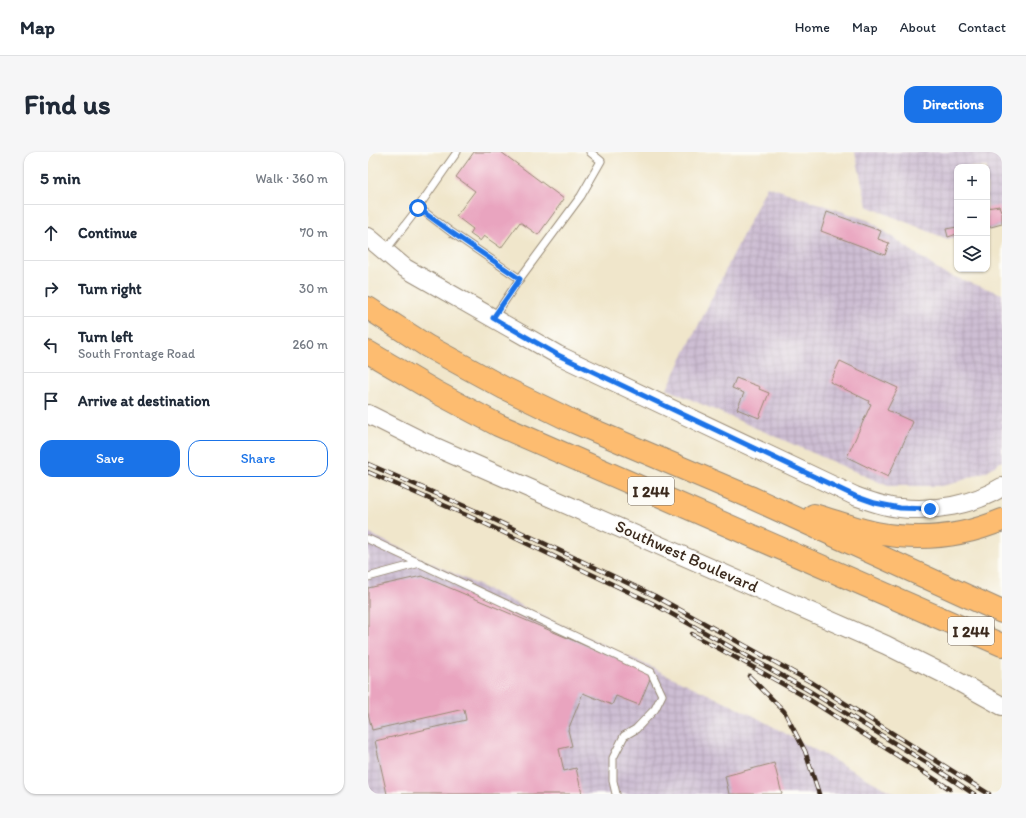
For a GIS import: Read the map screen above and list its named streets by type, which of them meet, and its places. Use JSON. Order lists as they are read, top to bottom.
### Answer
{
  "streets": {
    "highway": ["I 244"],
    "street": ["Southwest Boulevard"]
  },
  "page": {
    "header": "Map",
    "nav": [
      "Home",
      "Map",
      "About",
      "Contact"
    ],
    "buttons": [
      "Directions",
      ["Save", "Share"]
    ],
    "title": "Find us",
    "heading": ["5 min", "Walk · 360 m"],
    "map_buttons": ["+", "−"],
    "list": [
      ["Continue", "70 m"],
      ["Turn right", "30 m"],
      ["Turn left", "South Frontage Road", "260 m"],
      "Arrive at destination"
    ]
  }
}
